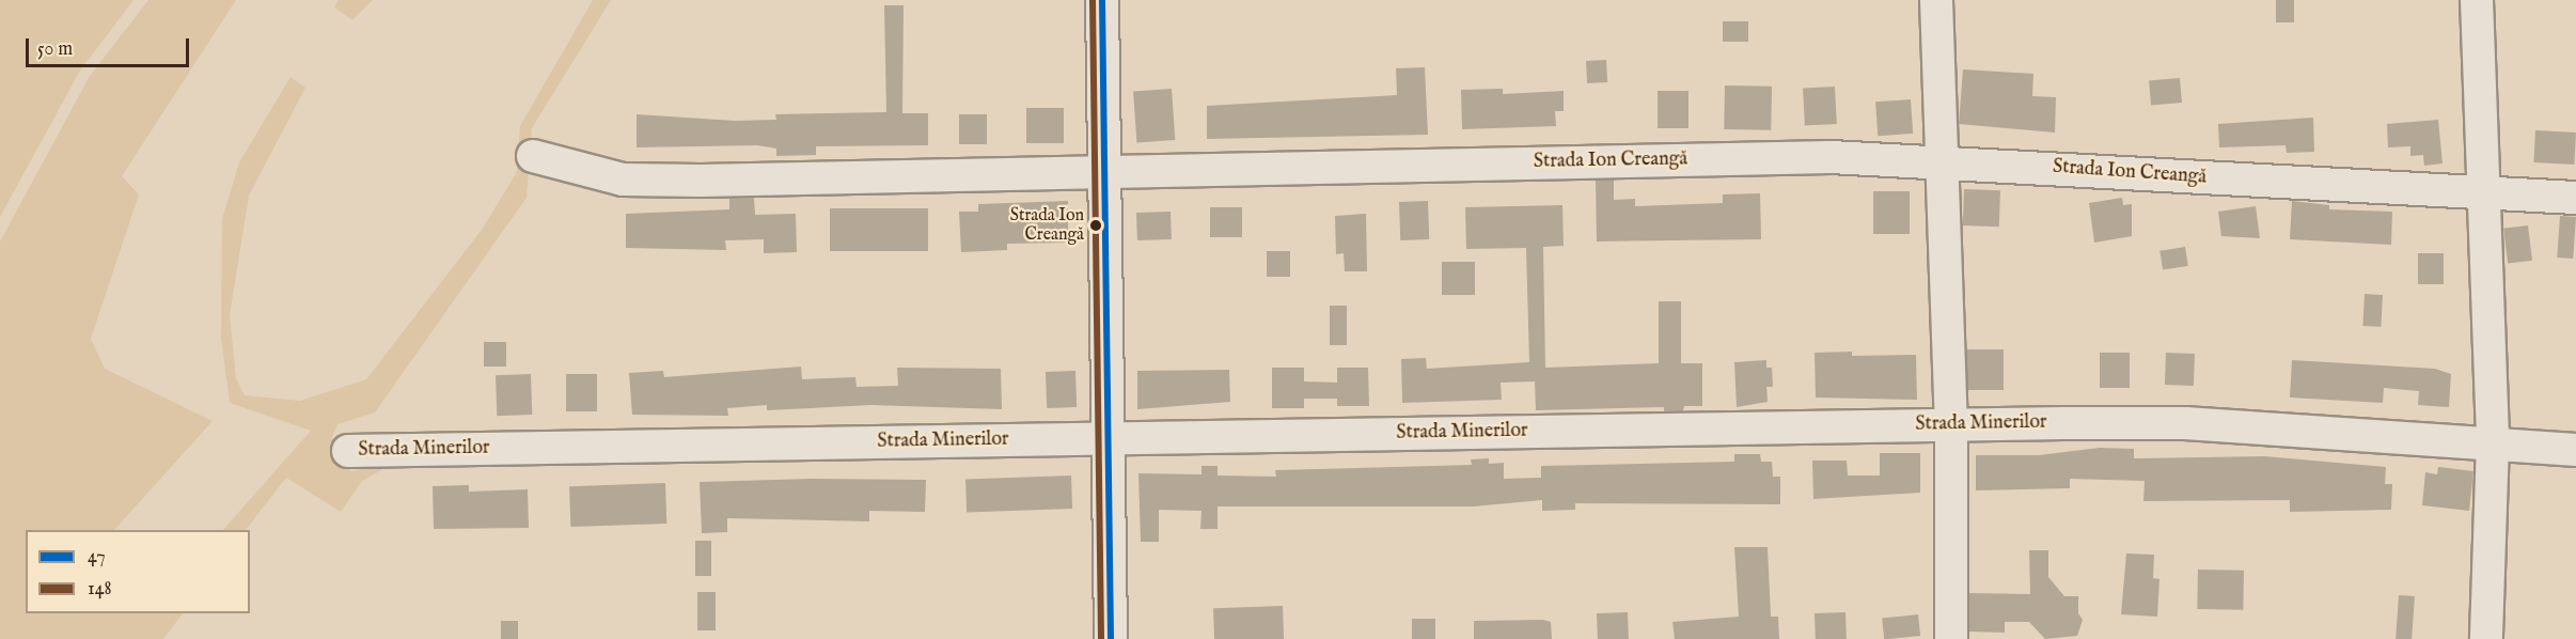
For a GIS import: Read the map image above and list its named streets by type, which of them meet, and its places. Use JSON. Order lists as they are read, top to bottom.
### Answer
{
  "streets": {
    "street": ["Strada Ion Creangă", "Strada Minerilor"]
  },
  "places": ["Strada Ion Creangă"],
  "lines": ["transit line 47", "transit line 148"],
  "legend": ["47", "148"],
  "scale_bar": "50 m"
}
